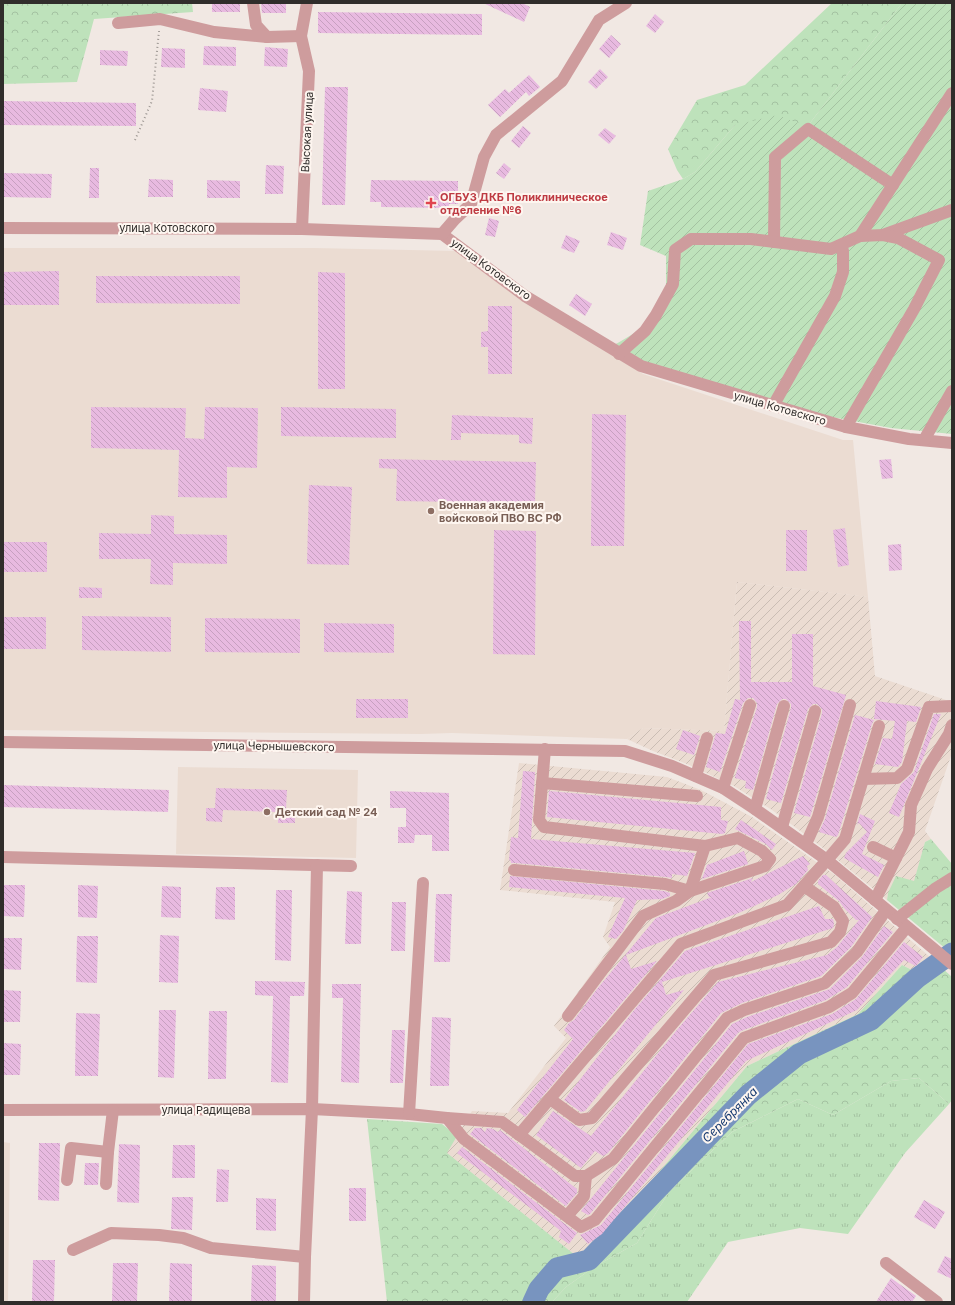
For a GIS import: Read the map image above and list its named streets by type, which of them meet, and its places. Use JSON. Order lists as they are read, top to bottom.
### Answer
{
  "streets": {
    "street": [
      "Высокая улица",
      "улица Котовского",
      "улица Чернышевского",
      "улица Радищева"
    ]
  },
  "crossings": [
    ["Высокая улица", "улица Котовского"]
  ],
  "water": ["Серебрянка"],
  "places": {
    "health": ["ОГБУЗ ДКБ Поликлиническое отделение №6"],
    "other": ["Военная академия войсковой ПВО ВС РФ", "Детский сад № 24"]
  }
}
